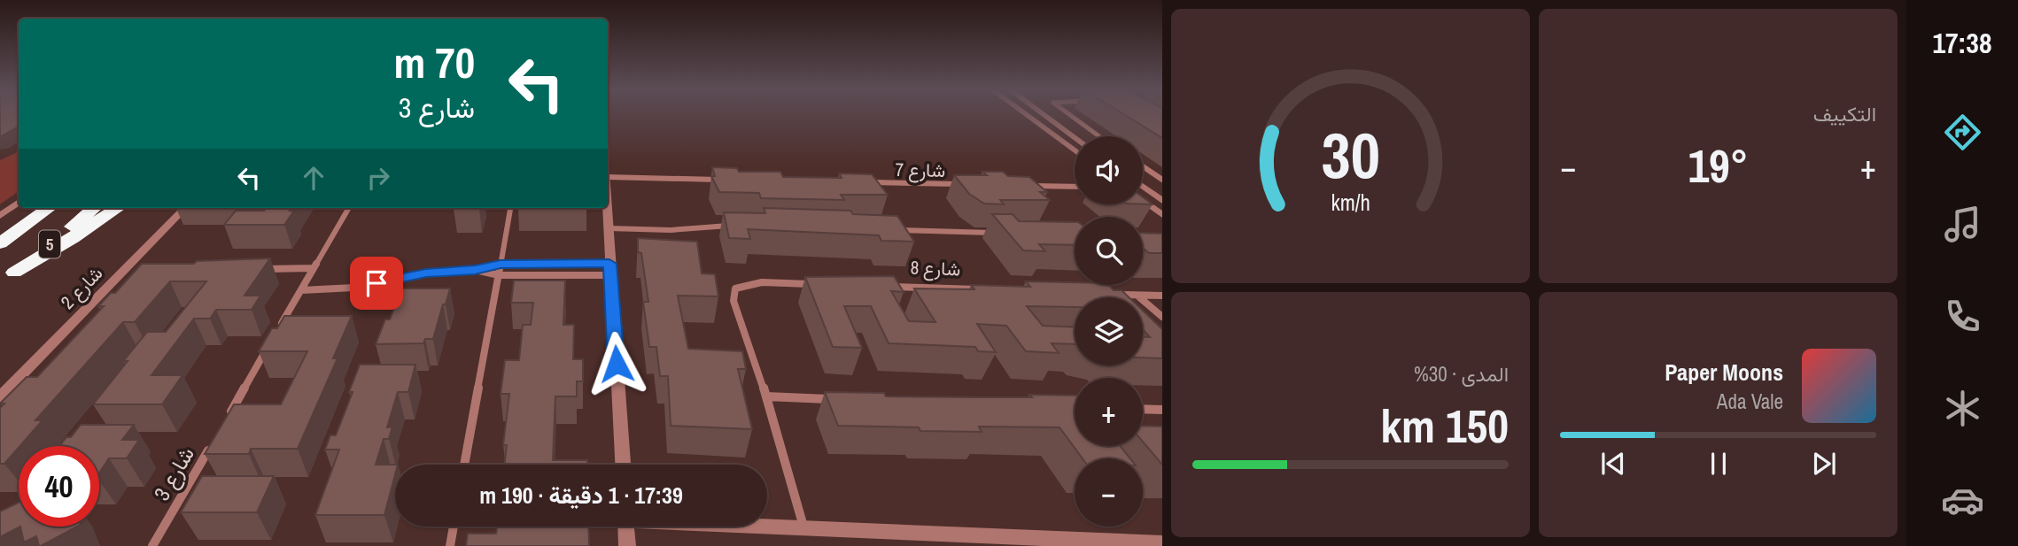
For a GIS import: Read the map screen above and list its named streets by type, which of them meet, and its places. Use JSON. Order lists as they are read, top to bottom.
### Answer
{
  "streets": {
    "highway": ["5"],
    "street": [
      "شارع 7",
      "شارع 8",
      "شارع 2",
      "شارع 3"
    ]
  },
  "page": {
    "tabs": "17:38",
    "tile": [
      "التكييف",
      ["المدى · 30%", "150 km"]
    ],
    "turn": ["70 m", "شارع 3"],
    "map_buttons": ["+", "−"],
    "heat": ["−", "19°", "+"],
    "song": ["Paper Moons", "Ada Vale"],
    "limit": "40",
    "trip": "17:39 · 1 دقيقة · 190 m",
    "gauge": ["30", "km/h"]
  }
}
